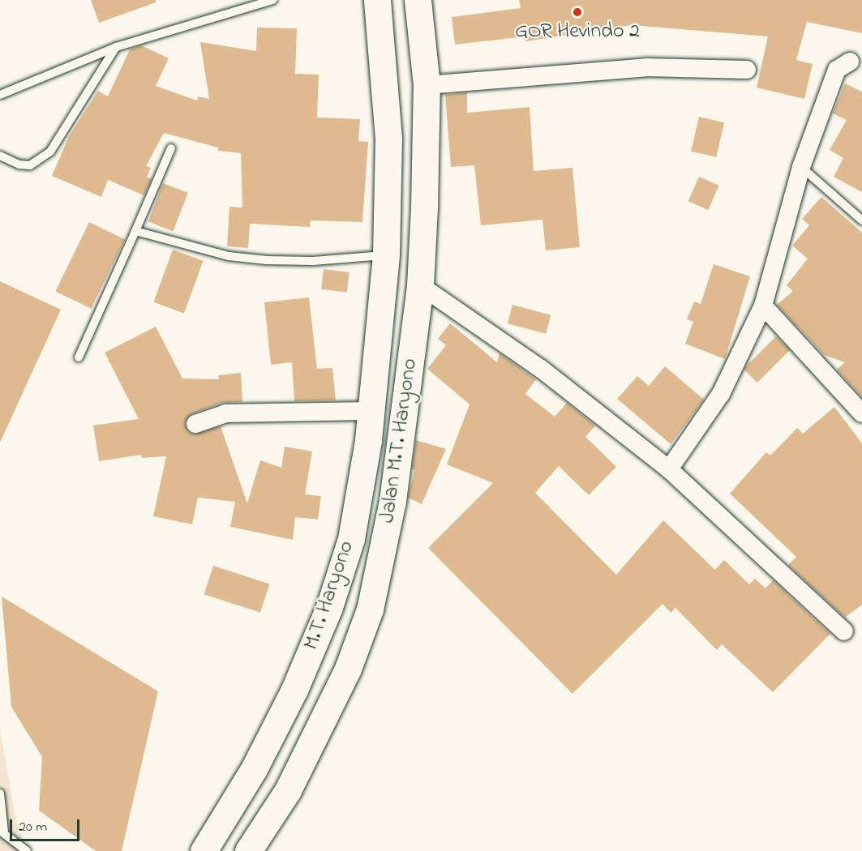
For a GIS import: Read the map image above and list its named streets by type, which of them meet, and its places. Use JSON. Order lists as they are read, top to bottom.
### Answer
{
  "streets": {
    "highway": ["Jalan M.T. Haryono", "M.T. Haryono"]
  },
  "places": ["GOR Hevindo 2"],
  "scale_bar": "20 m"
}
